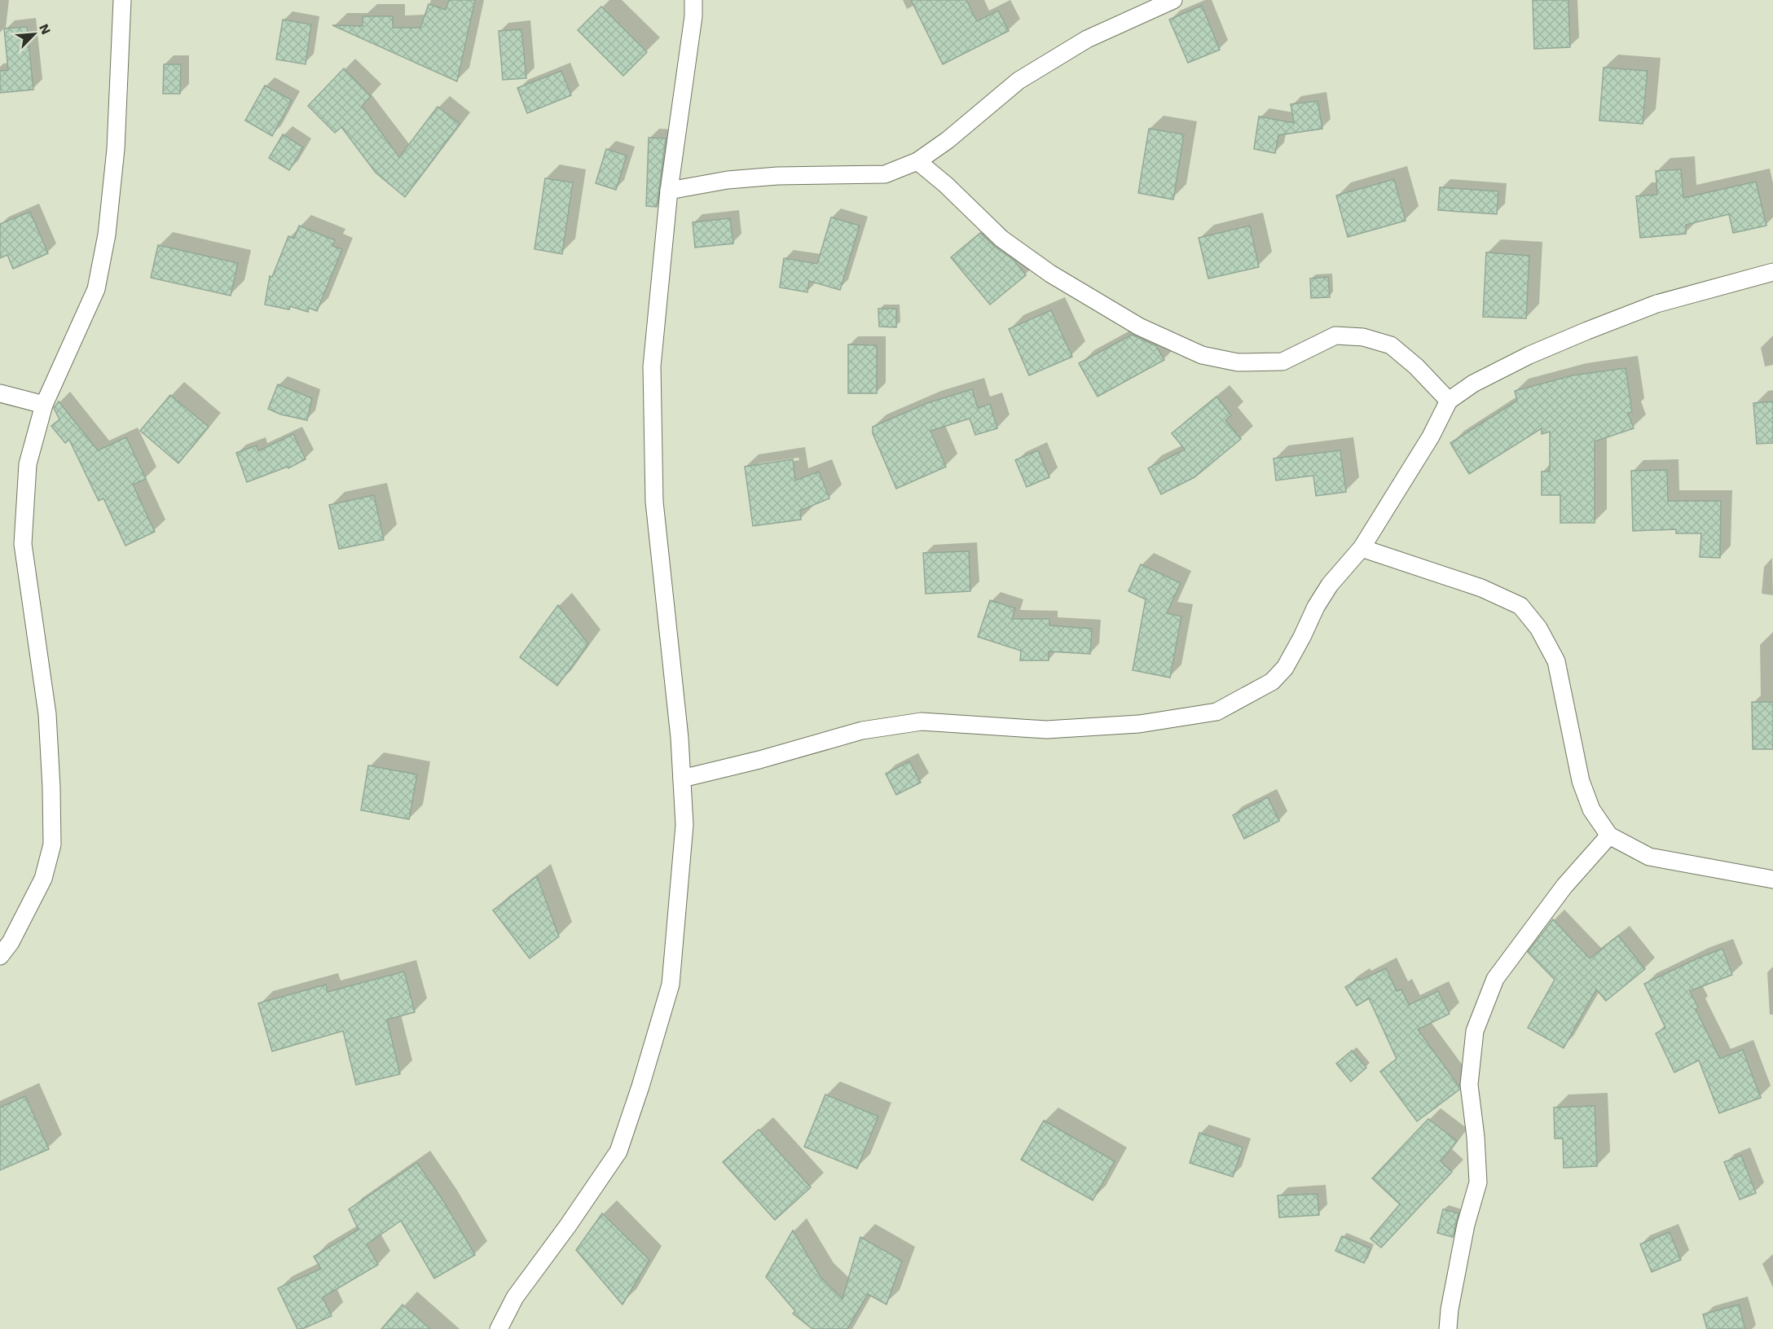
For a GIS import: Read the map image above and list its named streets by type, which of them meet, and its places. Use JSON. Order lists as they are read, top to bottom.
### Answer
{
  "north": "top right"
}
